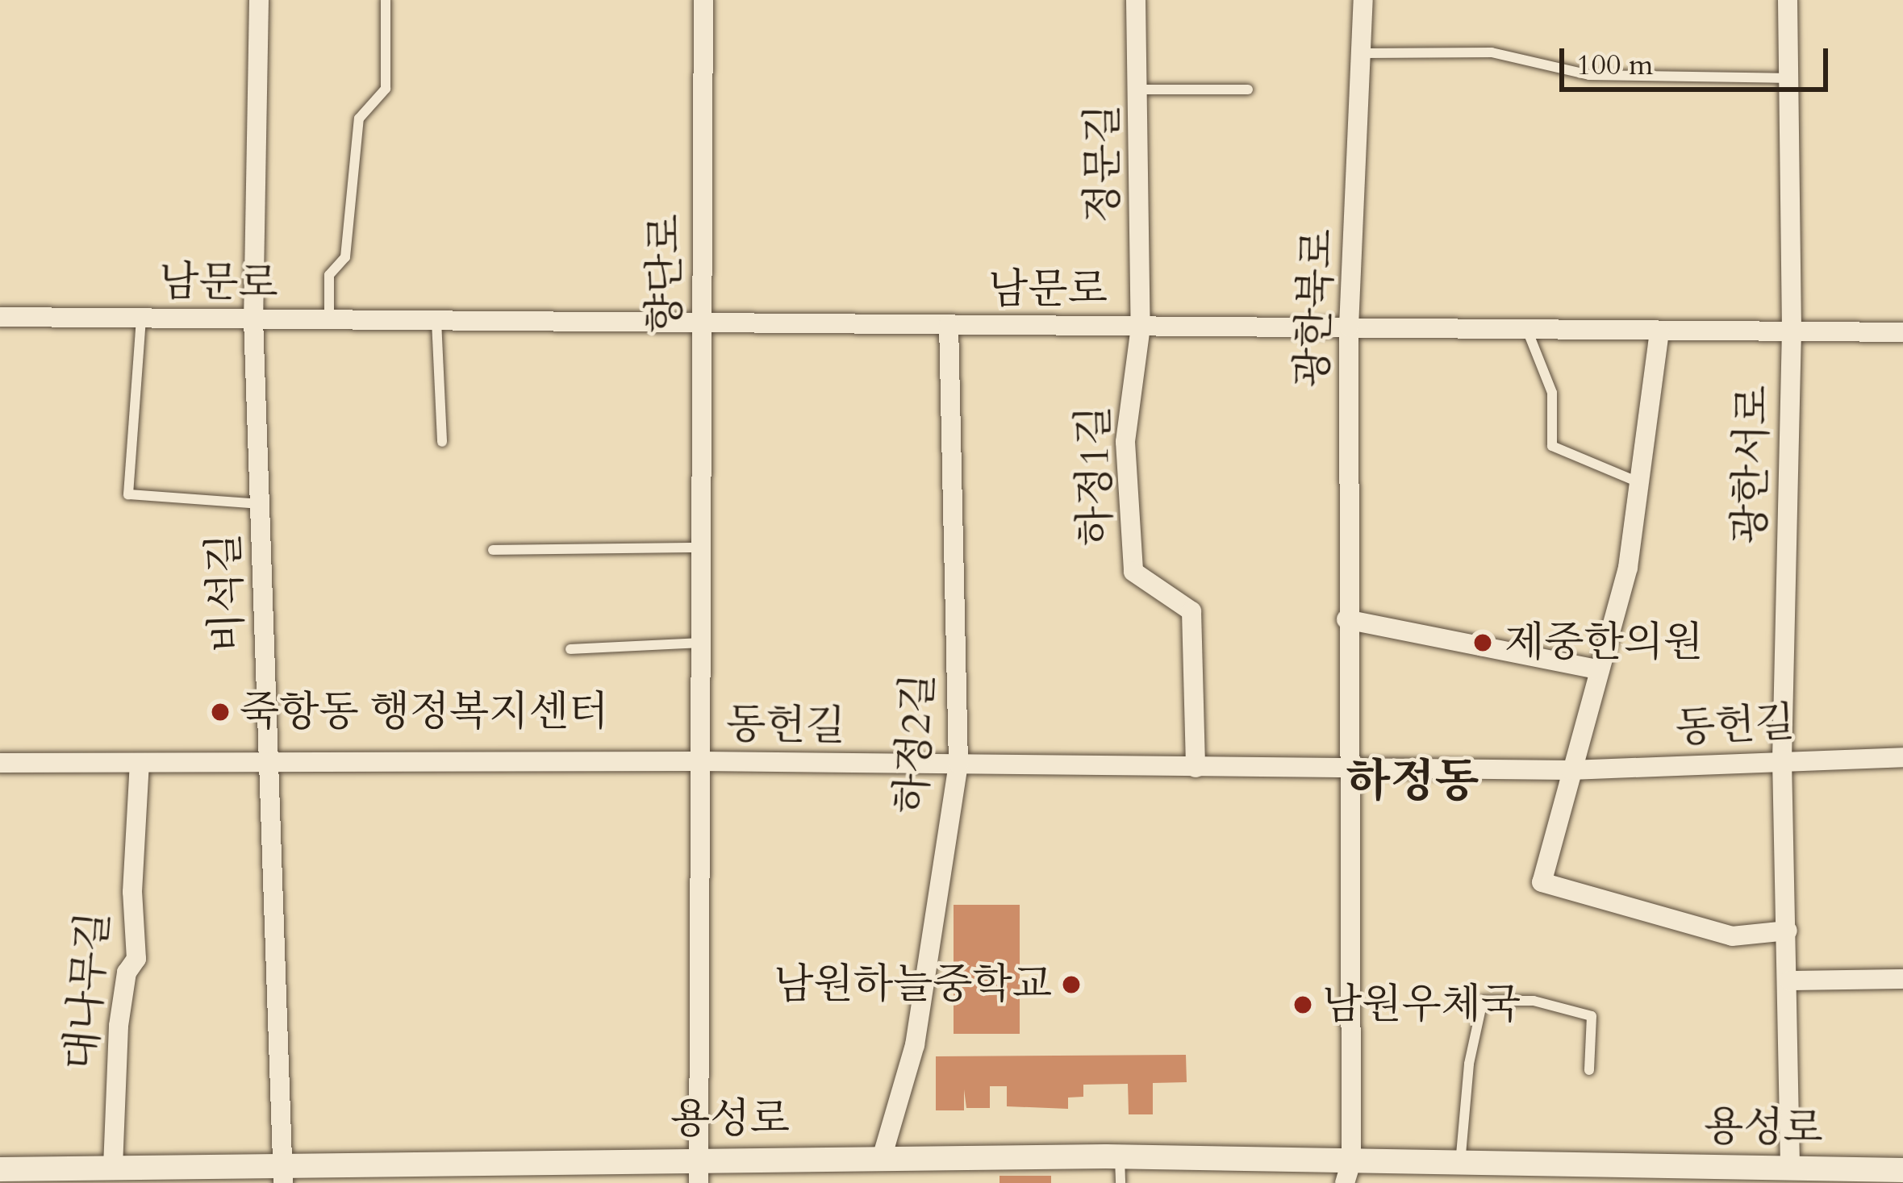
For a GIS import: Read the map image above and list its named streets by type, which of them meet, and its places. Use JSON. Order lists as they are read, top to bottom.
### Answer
{
  "streets": {
    "street": [
      "정문길",
      "향단로",
      "남문로",
      "광한북로",
      "광한서로",
      "하정1길",
      "비석길",
      "동헌길",
      "하정2길",
      "대나무길",
      "용성로"
    ]
  },
  "crossings": [
    ["정문길", "남문로"],
    ["정문길", "하정1길"],
    ["향단로", "남문로"],
    ["향단로", "동헌길"],
    ["향단로", "용성로"],
    ["남문로", "광한북로"],
    ["남문로", "광한서로"],
    ["남문로", "하정1길"],
    ["남문로", "비석길"],
    ["남문로", "하정2길"],
    ["광한북로", "동헌길"],
    ["광한북로", "용성로"],
    ["광한서로", "동헌길"],
    ["광한서로", "용성로"],
    ["하정1길", "동헌길"],
    ["비석길", "동헌길"],
    ["비석길", "용성로"],
    ["동헌길", "하정2길"],
    ["동헌길", "대나무길"],
    ["하정2길", "용성로"],
    ["대나무길", "용성로"]
  ],
  "districts": ["하정동"],
  "places": [
    "제중한의원",
    "죽항동 행정복지센터",
    "남원하늘중학교",
    "남원우체국"
  ],
  "scale_bar": "100 m"
}
